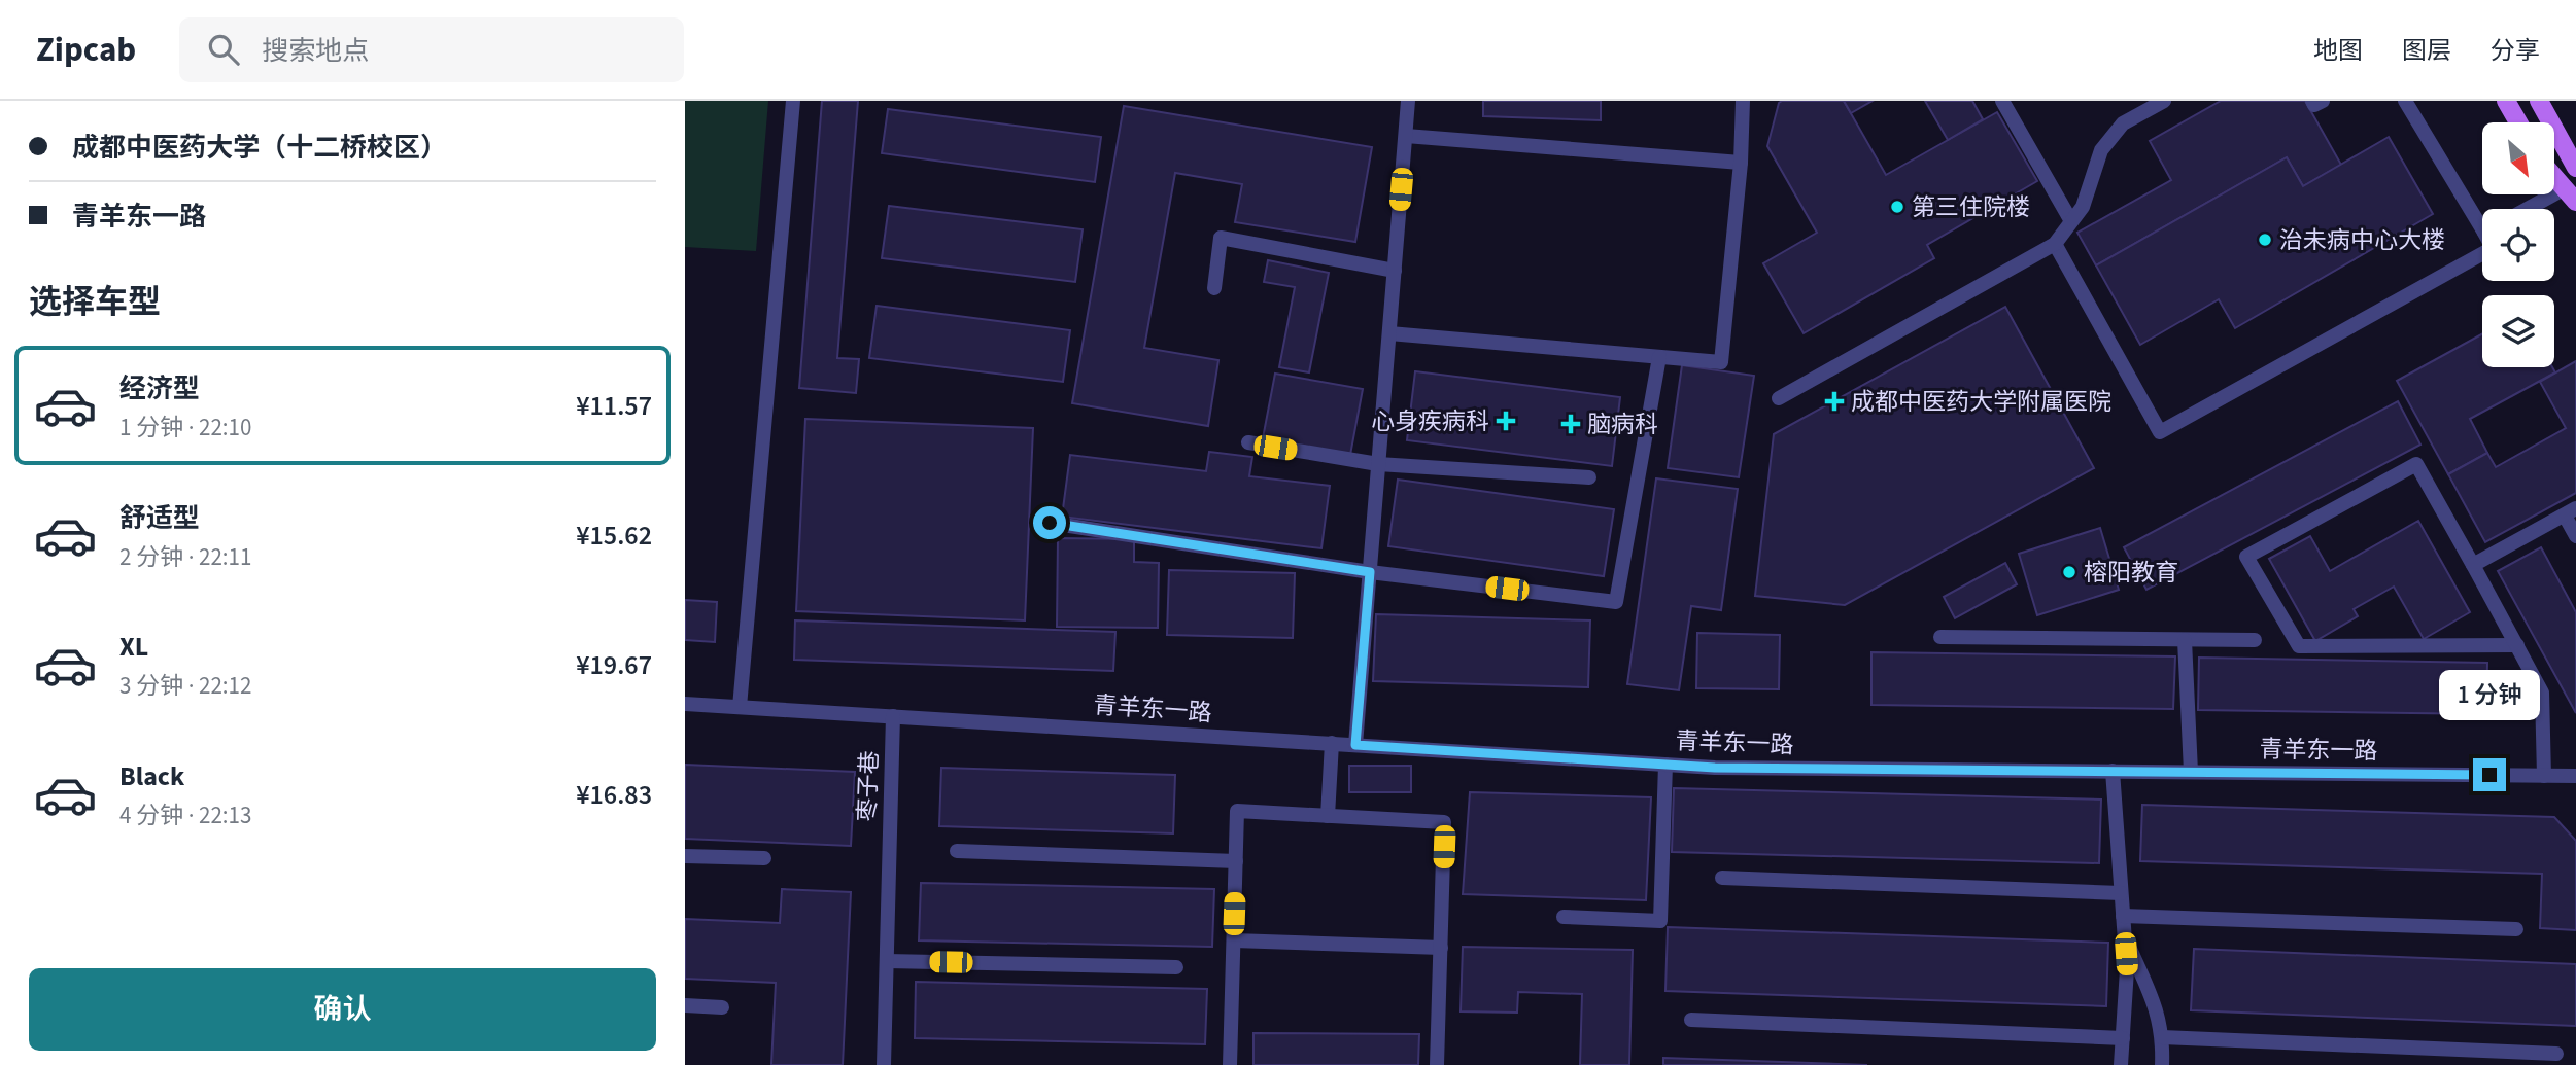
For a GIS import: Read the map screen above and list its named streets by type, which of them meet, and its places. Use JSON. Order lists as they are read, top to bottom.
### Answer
{
  "streets": {
    "street": ["青羊东一路", "枣子巷"]
  },
  "crossings": [
    ["青羊东一路", "枣子巷"]
  ],
  "places": {
    "other": ["第三住院楼", "治未病中心大楼", "榕阳教育"],
    "health": ["成都中医药大学附属医院", "心身疾病科", "脑病科"]
  },
  "north": "bottom right",
  "page": {
    "header": "Zipcab",
    "search": "搜索地点",
    "nav": ["地图", "图层", "分享"],
    "banner": ["成都中医药大学（十二桥校区）", "青羊东一路"],
    "heading": "选择车型",
    "list": [
      {
        "name": "经济型",
        "note": "1 分钟 · 22:10",
        "value": "¥11.57"
      },
      {
        "name": "舒适型",
        "note": "2 分钟 · 22:11",
        "value": "¥15.62"
      },
      {
        "name": "XL",
        "note": "3 分钟 · 22:12",
        "value": "¥19.67"
      },
      {
        "name": "Black",
        "note": "4 分钟 · 22:13",
        "value": "¥16.83"
      }
    ],
    "bubble": "1 分钟",
    "buttons": "确认"
  }
}
